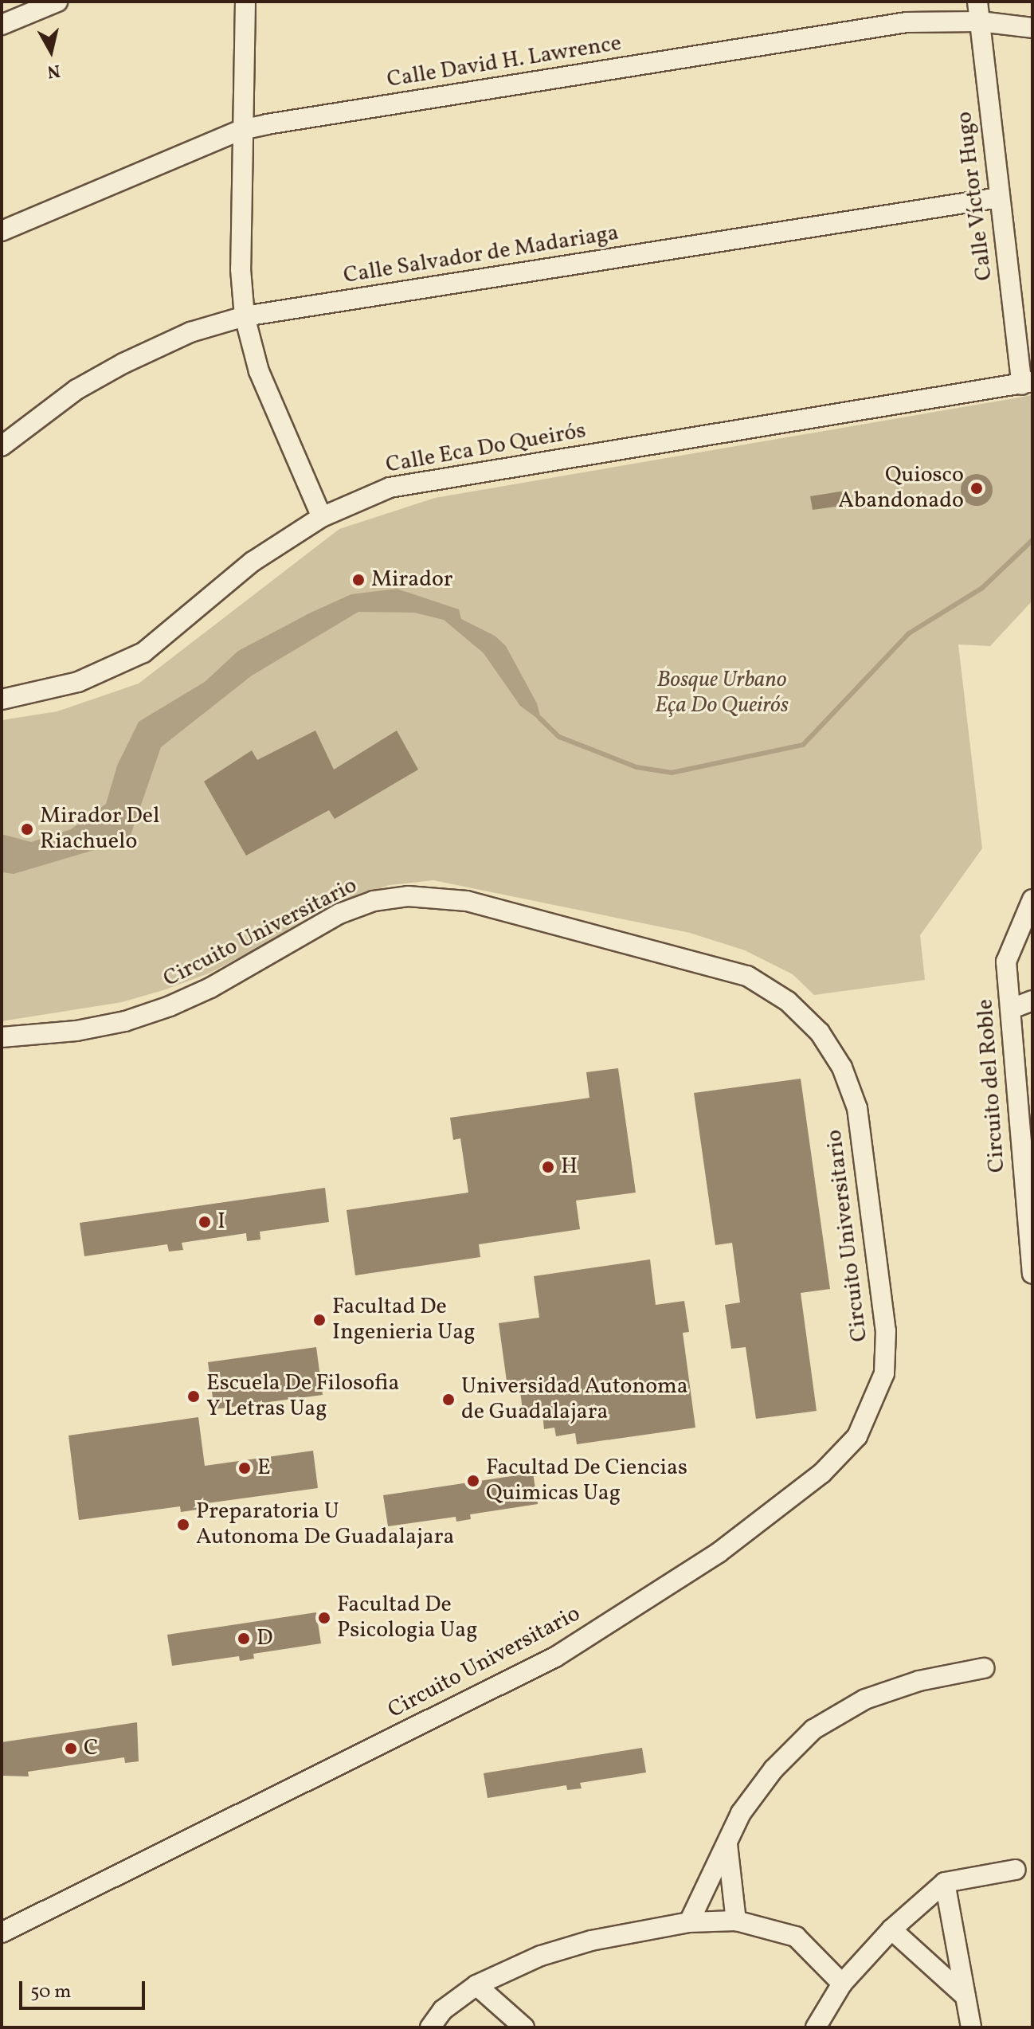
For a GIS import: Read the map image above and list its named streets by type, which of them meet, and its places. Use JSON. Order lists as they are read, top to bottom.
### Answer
{
  "streets": {
    "street": [
      "Calle David H. Lawrence",
      "Calle Víctor Hugo",
      "Calle Salvador de Madariaga",
      "Calle Eca Do Queirós",
      "Circuito Universitario",
      "Circuito del Roble"
    ]
  },
  "crossings": [
    ["Calle David H. Lawrence", "Calle Víctor Hugo"],
    ["Calle Víctor Hugo", "Calle Salvador de Madariaga"],
    ["Calle Víctor Hugo", "Calle Eca Do Queirós"]
  ],
  "parks": ["Bosque Urbano Eça Do Queirós"],
  "places": [
    "Quiosco Abandonado",
    "Mirador",
    "Mirador Del Riachuelo",
    "H",
    "I",
    "Facultad De Ingenieria Uag",
    "Escuela De Filosofia Y Letras Uag",
    "Universidad Autonoma de Guadalajara",
    "E",
    "Facultad De Ciencias Quimicas Uag",
    "Preparatoria U Autonoma De Guadalajara",
    "Facultad De Psicologia Uag",
    "D",
    "C"
  ],
  "scale_bar": "50 m",
  "north": "bottom"
}
